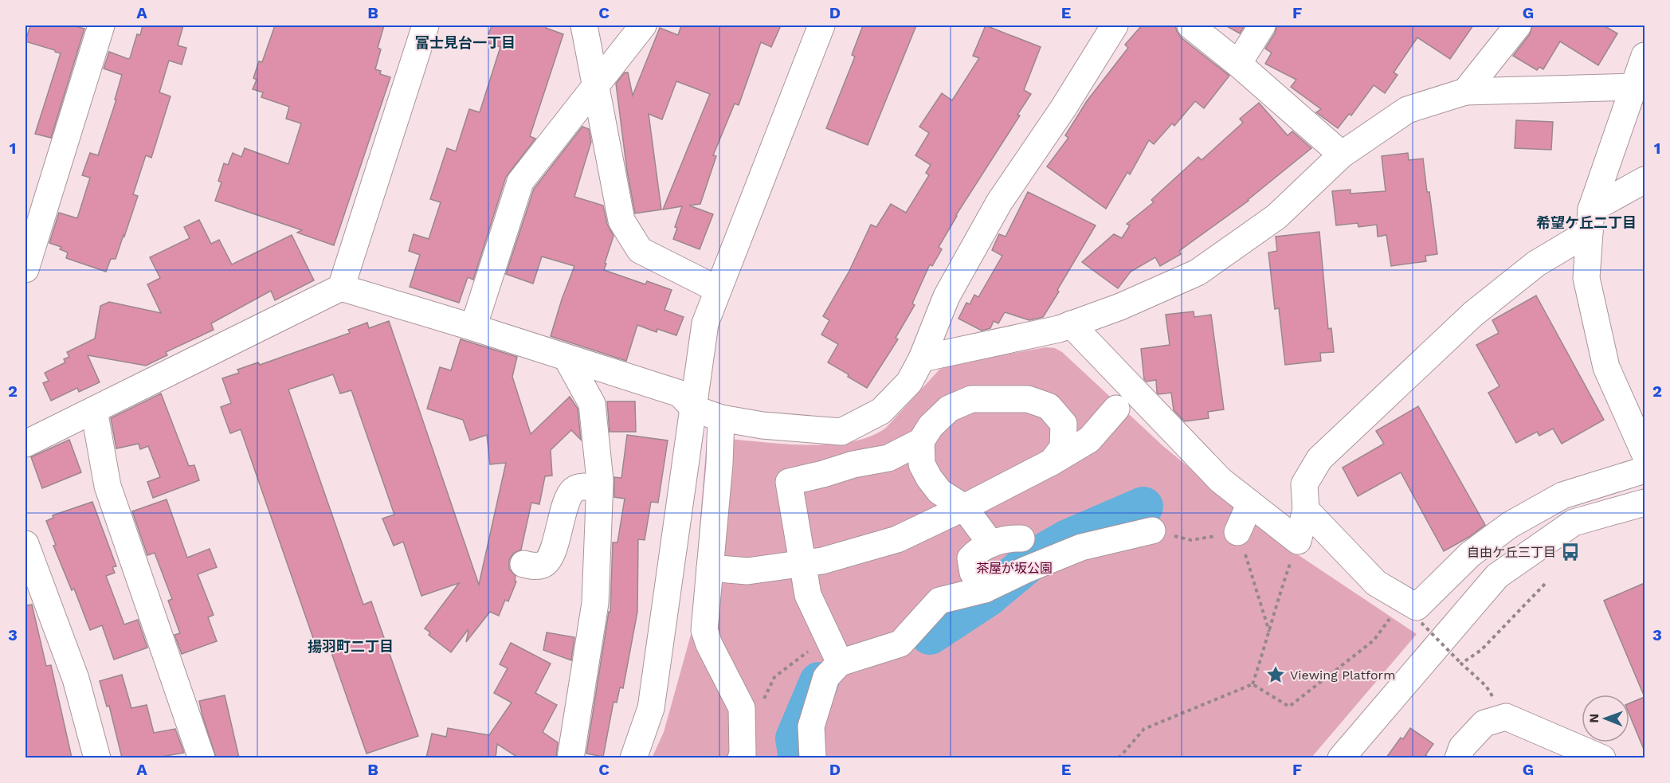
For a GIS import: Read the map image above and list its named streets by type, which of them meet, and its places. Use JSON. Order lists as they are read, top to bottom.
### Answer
{
  "districts": ["富士見台一丁目", "希望ケ丘二丁目", "揚羽町二丁目"],
  "parks": ["茶屋が坂公園"],
  "places": {
    "bus stop": ["自由ケ丘三丁目"],
    "place": ["Viewing Platform"]
  },
  "north": "left",
  "grid": {
    "columns": [
      "A",
      "B",
      "C",
      "D",
      "E",
      "F",
      "G"
    ],
    "rows": ["1", "2", "3"]
  }
}
